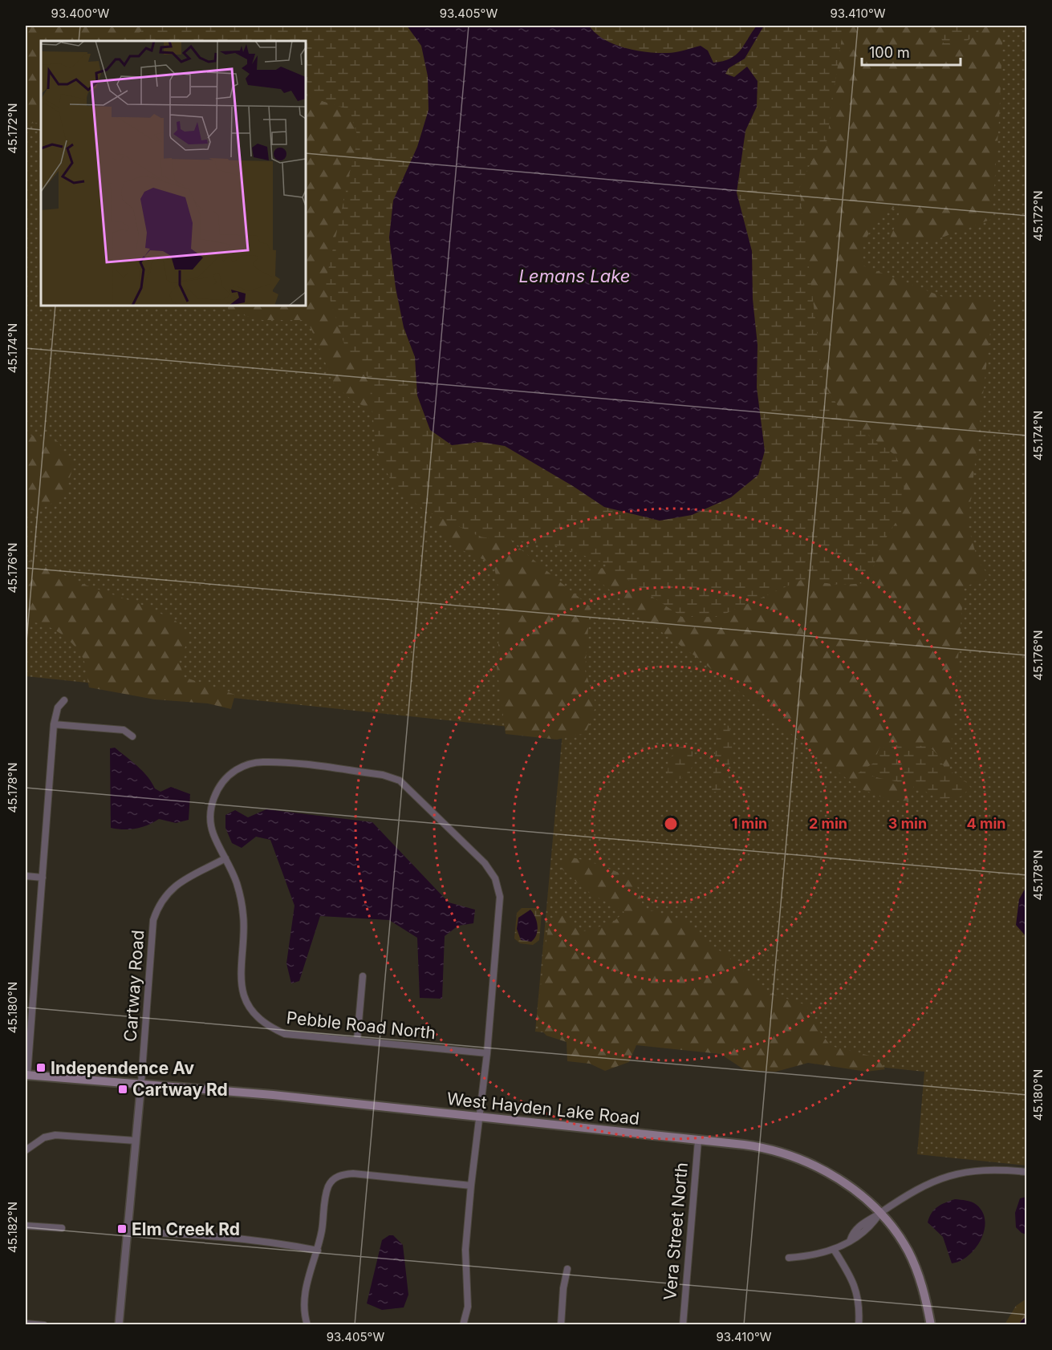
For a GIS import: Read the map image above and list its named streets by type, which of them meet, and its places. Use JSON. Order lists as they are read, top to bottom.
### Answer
{
  "streets": {
    "main road": ["West Hayden Lake Road"],
    "street": ["Cartway Road", "Pebble Road North", "Vera Street North"]
  },
  "crossings": [
    ["Cartway Road", "Pebble Road North"],
    ["Cartway Road", "West Hayden Lake Road"],
    ["Pebble Road North", "West Hayden Lake Road"],
    ["West Hayden Lake Road", "Vera Street North"]
  ],
  "water": ["Lemans Lake"],
  "places": {
    "transit": ["Independence Av", "Cartway Rd", "Elm Creek Rd"]
  },
  "scale_bar": "100 m",
  "coordinates": [
    "93.400°W",
    "93.405°W",
    "93.410°W",
    "45.172°N",
    "45.174°N",
    "45.176°N",
    "45.178°N",
    "45.180°N",
    "45.182°N"
  ],
  "rings": [
    "1 min",
    "2 min",
    "3 min",
    "4 min"
  ]
}
